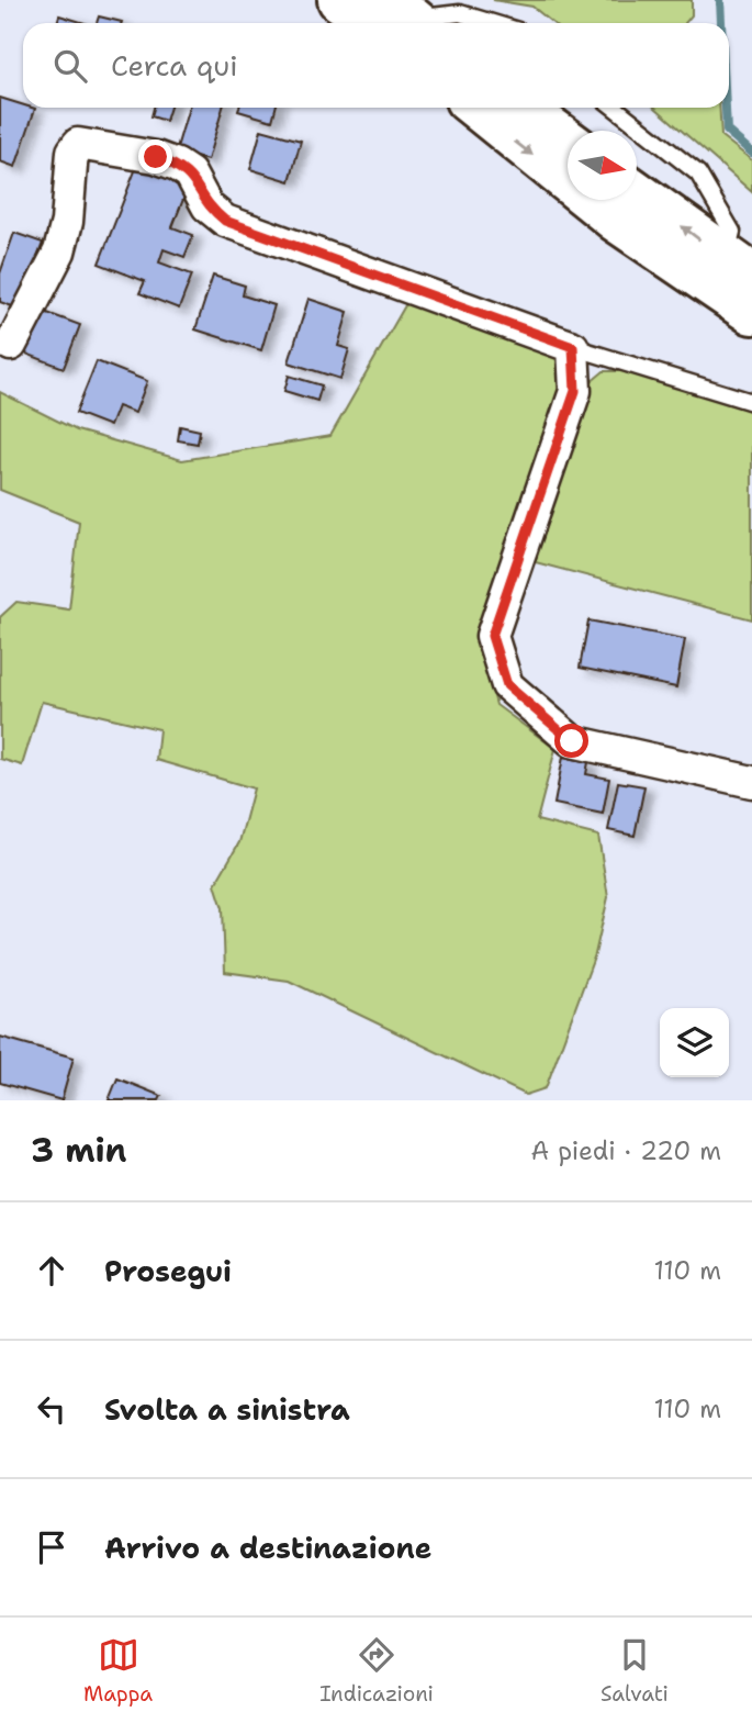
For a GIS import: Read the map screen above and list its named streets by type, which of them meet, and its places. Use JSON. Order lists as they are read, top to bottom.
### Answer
{
  "north": "right",
  "page": {
    "search": "Cerca qui",
    "heading": ["3 min", "A piedi · 220 m"],
    "list": [
      ["Prosegui", "110 m"],
      ["Svolta a sinistra", "110 m"],
      "Arrivo a destinazione"
    ],
    "nav": ["Mappa", "Indicazioni", "Salvati"]
  }
}
